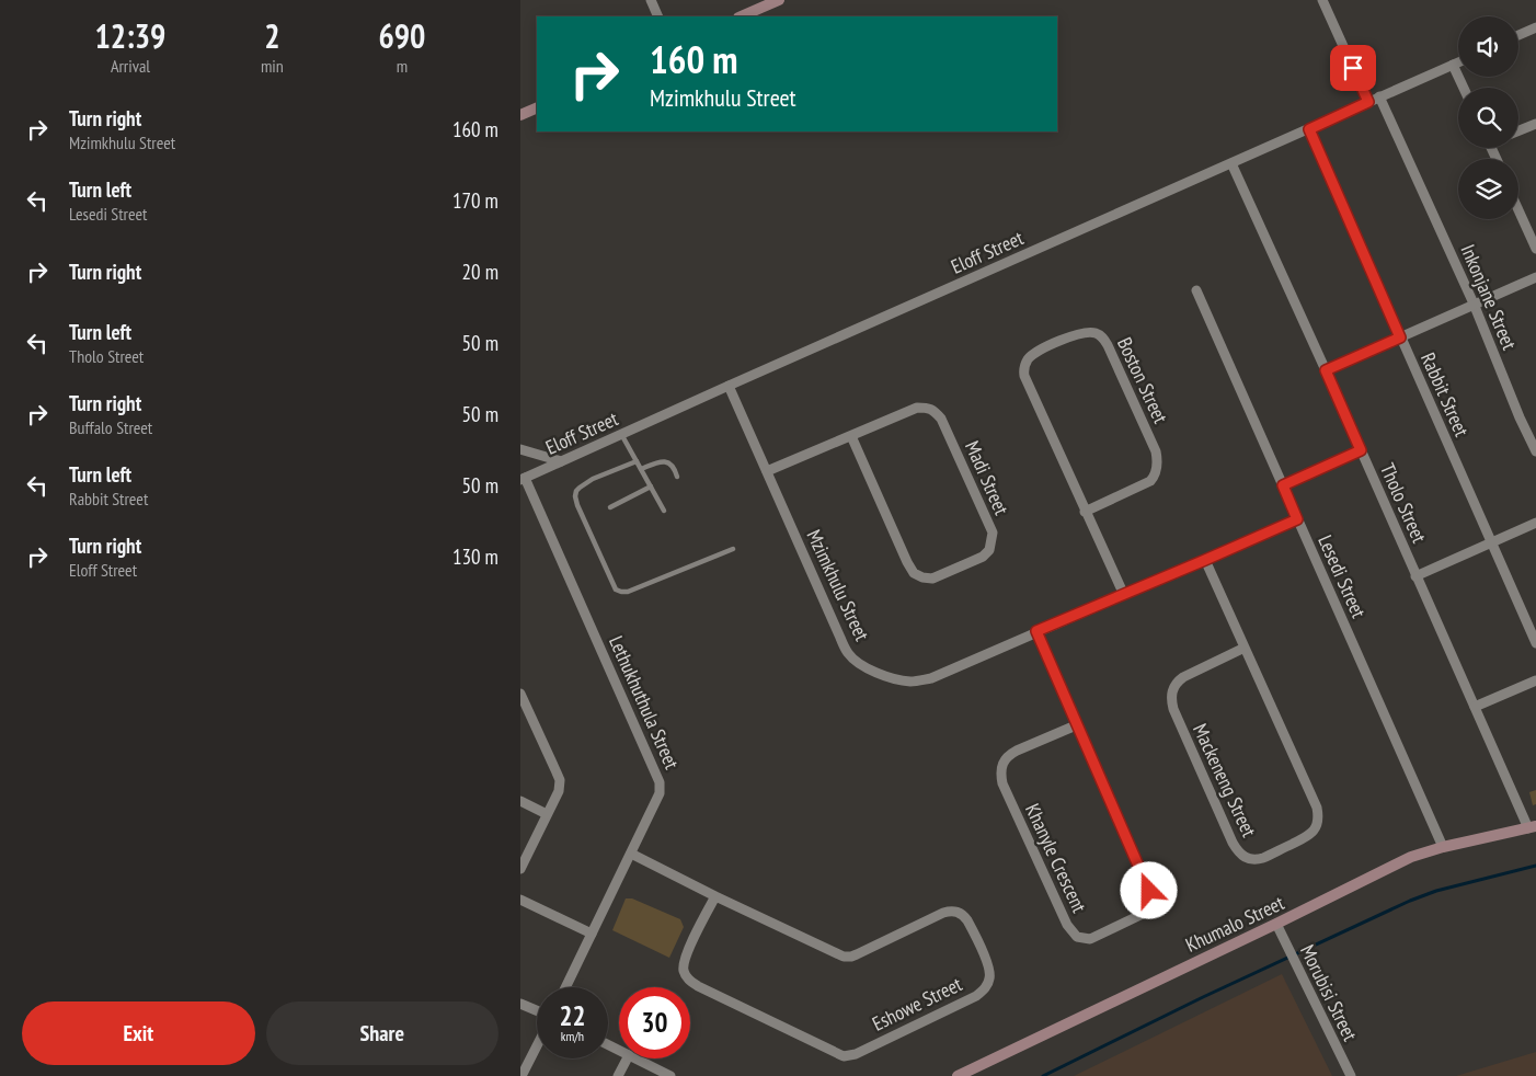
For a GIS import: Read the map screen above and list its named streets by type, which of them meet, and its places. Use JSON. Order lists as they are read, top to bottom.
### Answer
{
  "streets": {
    "street": [
      "Eloff Street",
      "Inkonjane Street",
      "Boston Street",
      "Rabbit Street",
      "Madi Street",
      "Tholo Street",
      "Lesedi Street",
      "Mzimkhulu Street",
      "Lethukhuthula Street",
      "Mackeneng Street",
      "Khanyle Crescent",
      "Khumalo Street",
      "Morubisi Street",
      "Eshowe Street"
    ]
  },
  "crossings": [
    ["Eloff Street", "Inkonjane Street"],
    ["Eloff Street", "Rabbit Street"],
    ["Eloff Street", "Tholo Street"],
    ["Eloff Street", "Mzimkhulu Street"],
    ["Eloff Street", "Lethukhuthula Street"],
    ["Boston Street", "Mzimkhulu Street"],
    ["Madi Street", "Mzimkhulu Street"],
    ["Tholo Street", "Khumalo Street"],
    ["Lesedi Street", "Mzimkhulu Street"],
    ["Lesedi Street", "Khumalo Street"],
    ["Mzimkhulu Street", "Mackeneng Street"],
    ["Mzimkhulu Street", "Khanyle Crescent"],
    ["Lethukhuthula Street", "Eshowe Street"],
    ["Khumalo Street", "Morubisi Street"]
  ],
  "page": {
    "eta": [
      "12:39",
      "Arrival",
      "2",
      "min",
      "690",
      "m"
    ],
    "turn": ["160 m", "Mzimkhulu Street"],
    "list": [
      {
        "name": "Turn right",
        "note": "Mzimkhulu Street",
        "value": "160 m"
      },
      {
        "name": "Turn left",
        "note": "Lesedi Street",
        "value": "170 m"
      },
      {
        "name": "Turn right",
        "value": "20 m"
      },
      {
        "name": "Turn left",
        "note": "Tholo Street",
        "value": "50 m"
      },
      {
        "name": "Turn right",
        "note": "Buffalo Street",
        "value": "50 m"
      },
      {
        "name": "Turn left",
        "note": "Rabbit Street",
        "value": "50 m"
      },
      {
        "name": "Turn right",
        "note": "Eloff Street",
        "value": "130 m"
      }
    ],
    "speed": "22 km/h",
    "limit": "30",
    "buttons": ["Exit", "Share"]
  }
}
